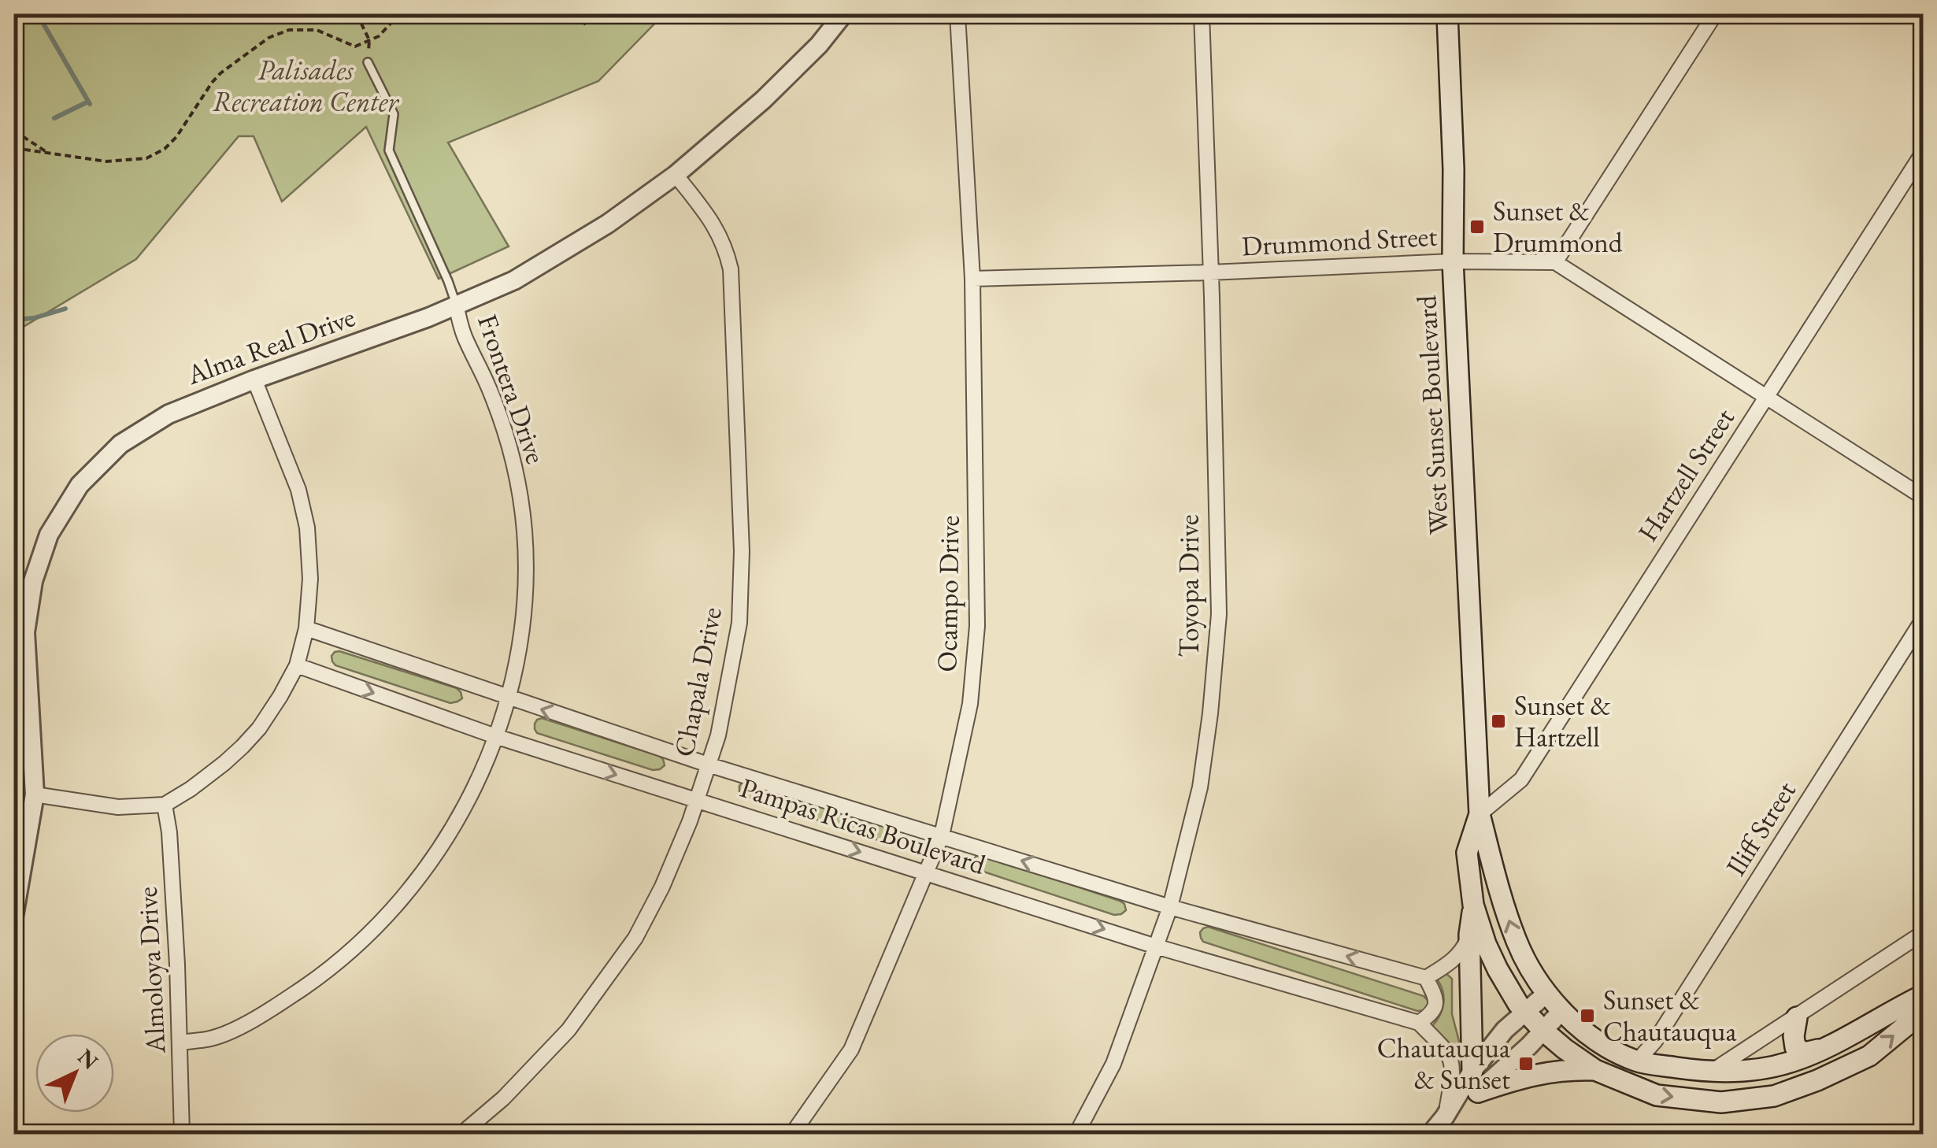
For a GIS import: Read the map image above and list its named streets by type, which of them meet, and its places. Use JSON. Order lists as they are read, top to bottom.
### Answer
{
  "streets": {
    "main road": ["West Sunset Boulevard"],
    "street": [
      "Drummond Street",
      "Alma Real Drive",
      "Frontera Drive",
      "Hartzell Street",
      "Toyopa Drive",
      "Ocampo Drive",
      "Chapala Drive",
      "Pampas Ricas Boulevard",
      "Iliff Street",
      "Almoloya Drive"
    ]
  },
  "crossings": [
    ["Drummond Street", "West Sunset Boulevard"],
    ["Drummond Street", "Toyopa Drive"],
    ["Drummond Street", "Ocampo Drive"],
    ["Alma Real Drive", "Frontera Drive"],
    ["Alma Real Drive", "Chapala Drive"],
    ["Frontera Drive", "Pampas Ricas Boulevard"],
    ["Frontera Drive", "Almoloya Drive"],
    ["West Sunset Boulevard", "Hartzell Street"],
    ["West Sunset Boulevard", "Iliff Street"],
    ["Toyopa Drive", "Pampas Ricas Boulevard"],
    ["Ocampo Drive", "Pampas Ricas Boulevard"],
    ["Chapala Drive", "Pampas Ricas Boulevard"]
  ],
  "parks": ["Palisades Recreation Center"],
  "places": {
    "transit": [
      "Sunset & Drummond",
      "Sunset & Hartzell",
      "Sunset & Chautauqua",
      "Chautauqua & Sunset"
    ]
  },
  "north": "top right"
}
